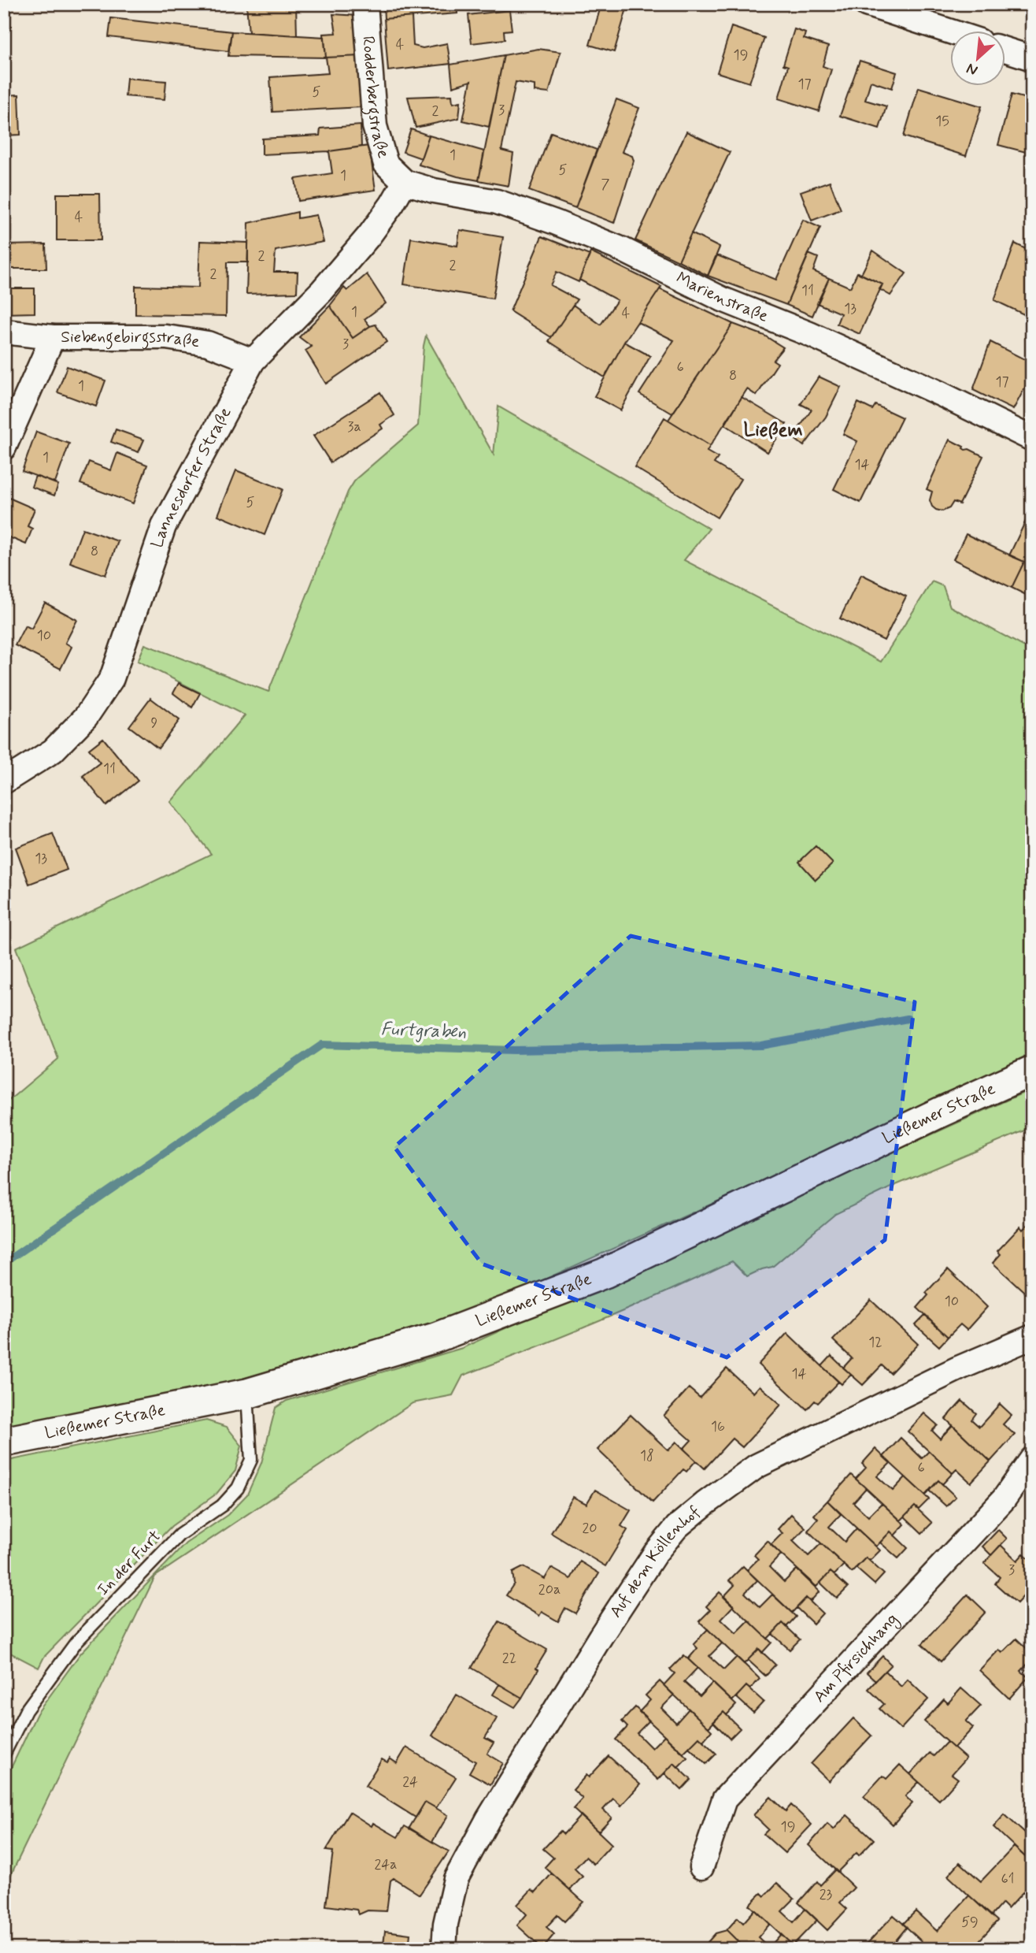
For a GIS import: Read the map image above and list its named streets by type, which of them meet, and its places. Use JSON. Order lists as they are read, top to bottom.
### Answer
{
  "streets": {
    "street": [
      "Rodderbergstraße",
      "Marienstraße",
      "Siebengebirgsstraße",
      "Lannesdorfer Straße",
      "Ließemer Straße",
      "Auf dem Köllenhof",
      "Am Pfirsichhang"
    ],
    "lane": ["In der Furt"]
  },
  "crossings": [
    ["Rodderbergstraße", "Marienstraße"],
    ["Rodderbergstraße", "Lannesdorfer Straße"],
    ["Marienstraße", "Lannesdorfer Straße"],
    ["Siebengebirgsstraße", "Lannesdorfer Straße"],
    ["Ließemer Straße", "In der Furt"]
  ],
  "districts": ["Ließem"],
  "water": ["Furtgraben"],
  "house_numbers": [
    "4",
    "19",
    "17",
    "5",
    "3",
    "2",
    "15",
    "1",
    "5",
    "1",
    "7",
    "4",
    "2",
    "2",
    "2",
    "11",
    "13",
    "1",
    "4",
    "3",
    "6",
    "8",
    "17",
    "1",
    "3a",
    "1",
    "14",
    "5",
    "8",
    "10",
    "9",
    "11",
    "13",
    "10",
    "12",
    "14",
    "16",
    "18",
    "6",
    "20",
    "3",
    "20a",
    "22",
    "24",
    "19",
    "24a",
    "61",
    "23",
    "59"
  ],
  "north": "bottom left"
}
